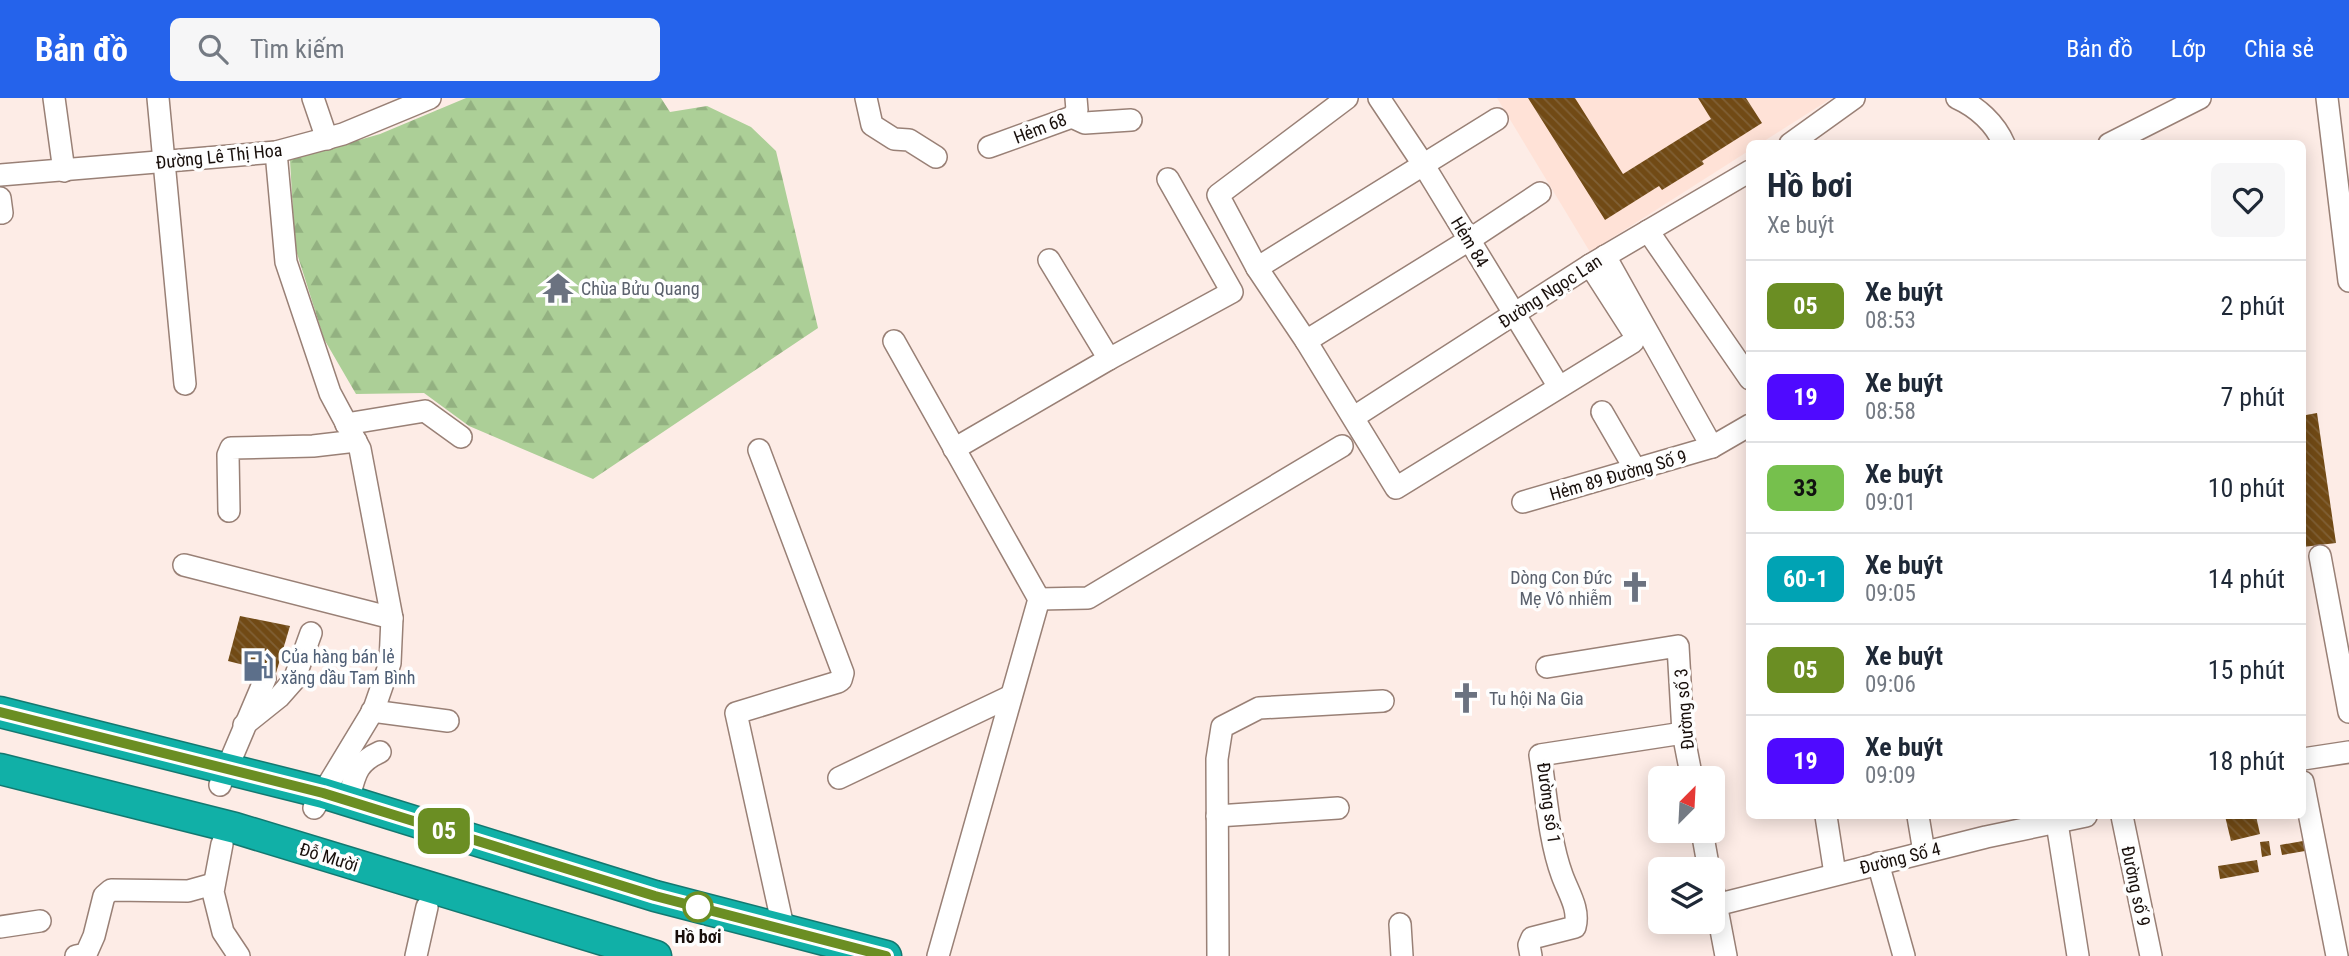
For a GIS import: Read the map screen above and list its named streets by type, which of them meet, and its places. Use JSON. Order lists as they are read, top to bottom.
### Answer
{
  "streets": {
    "highway": ["Đỗ Mười"],
    "street": [
      "Hẻm 68",
      "Đường Lê Thị Hoa",
      "Hẻm 84",
      "Đường Ngọc Lan",
      "Hẻm 89 Đường Số 9",
      "Đường số 3",
      "Đường số 1",
      "Đường Số 4",
      "Đường số 9"
    ]
  },
  "crossings": [
    ["Hẻm 84", "Đường Ngọc Lan"],
    ["Đường số 3", "Đường số 1"]
  ],
  "places": {
    "temple": ["Chùa Bửu Quang"],
    "church": ["Dòng Con Đức Mẹ Vô nhiễm", "Tu hội Na Gia"],
    "fuel station": ["Của hàng bán lẻ xăng dầu Tam Bình"],
    "other": ["Hồ bơi"]
  },
  "lines": ["bus line 05"],
  "north": "top right",
  "page": {
    "header": "Bản đồ",
    "search": "Tìm kiếm",
    "nav": ["Bản đồ", "Lớp", "Chia sẻ"],
    "on_map": "05",
    "heading": ["Hồ bơi", "Xe buýt"],
    "list": [
      {
        "mark": "05",
        "name": "Xe buýt",
        "note": "08:53",
        "value": "2 phút"
      },
      {
        "mark": "19",
        "name": "Xe buýt",
        "note": "08:58",
        "value": "7 phút"
      },
      {
        "mark": "33",
        "name": "Xe buýt",
        "note": "09:01",
        "value": "10 phút"
      },
      {
        "mark": "60-1",
        "name": "Xe buýt",
        "note": "09:05",
        "value": "14 phút"
      },
      {
        "mark": "05",
        "name": "Xe buýt",
        "note": "09:06",
        "value": "15 phút"
      },
      {
        "mark": "19",
        "name": "Xe buýt",
        "note": "09:09",
        "value": "18 phút"
      }
    ]
  }
}
